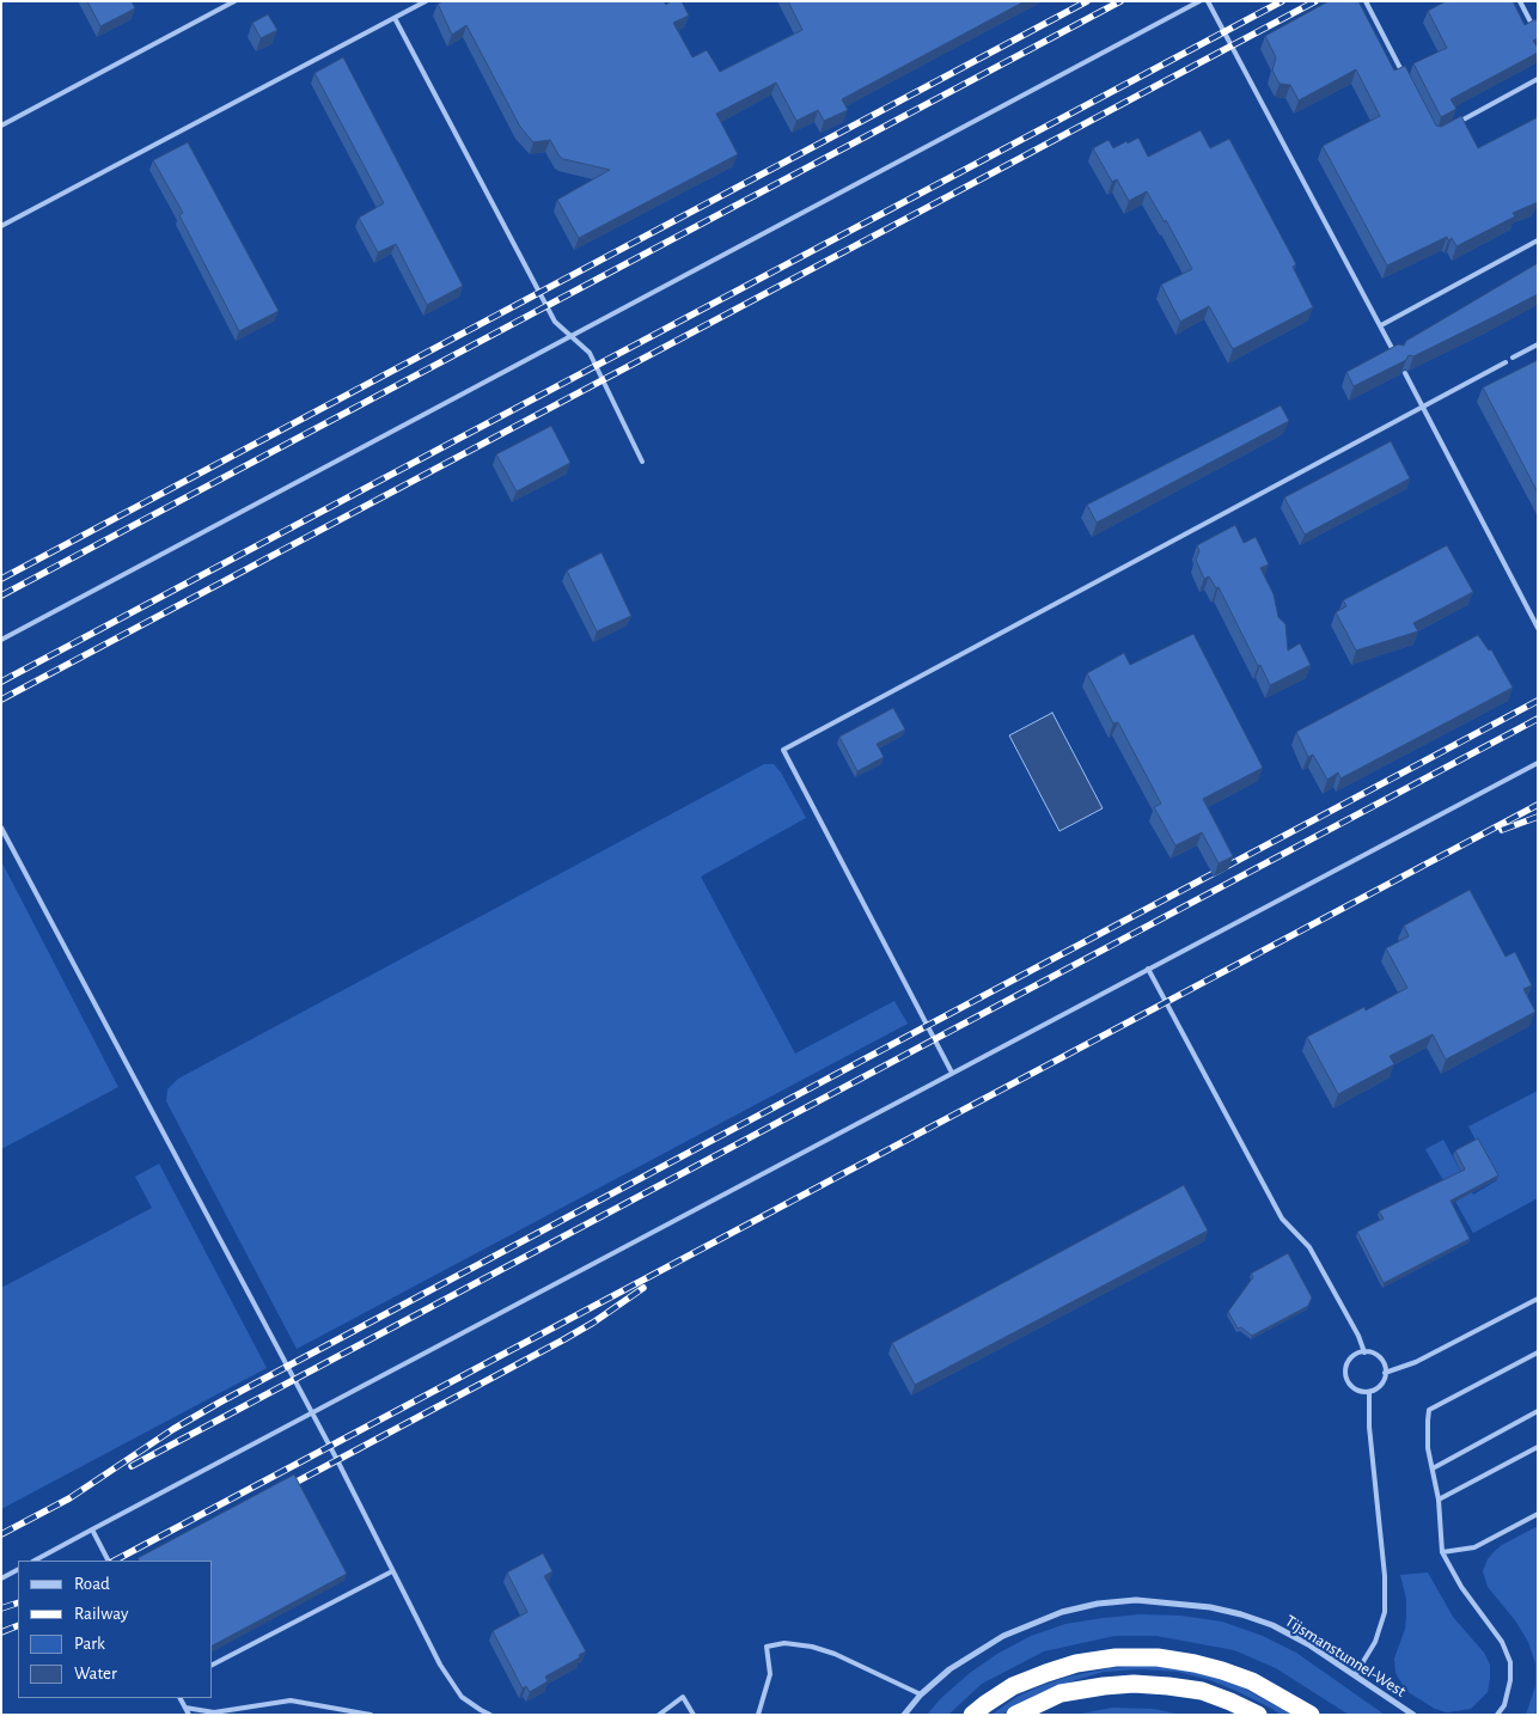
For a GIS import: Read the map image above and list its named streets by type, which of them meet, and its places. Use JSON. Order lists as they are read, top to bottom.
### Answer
{
  "streets": {
    "street": ["Tijsmanstunnel-West"]
  },
  "legend": [
    "Road",
    "Railway",
    "Park",
    "Water"
  ]
}
